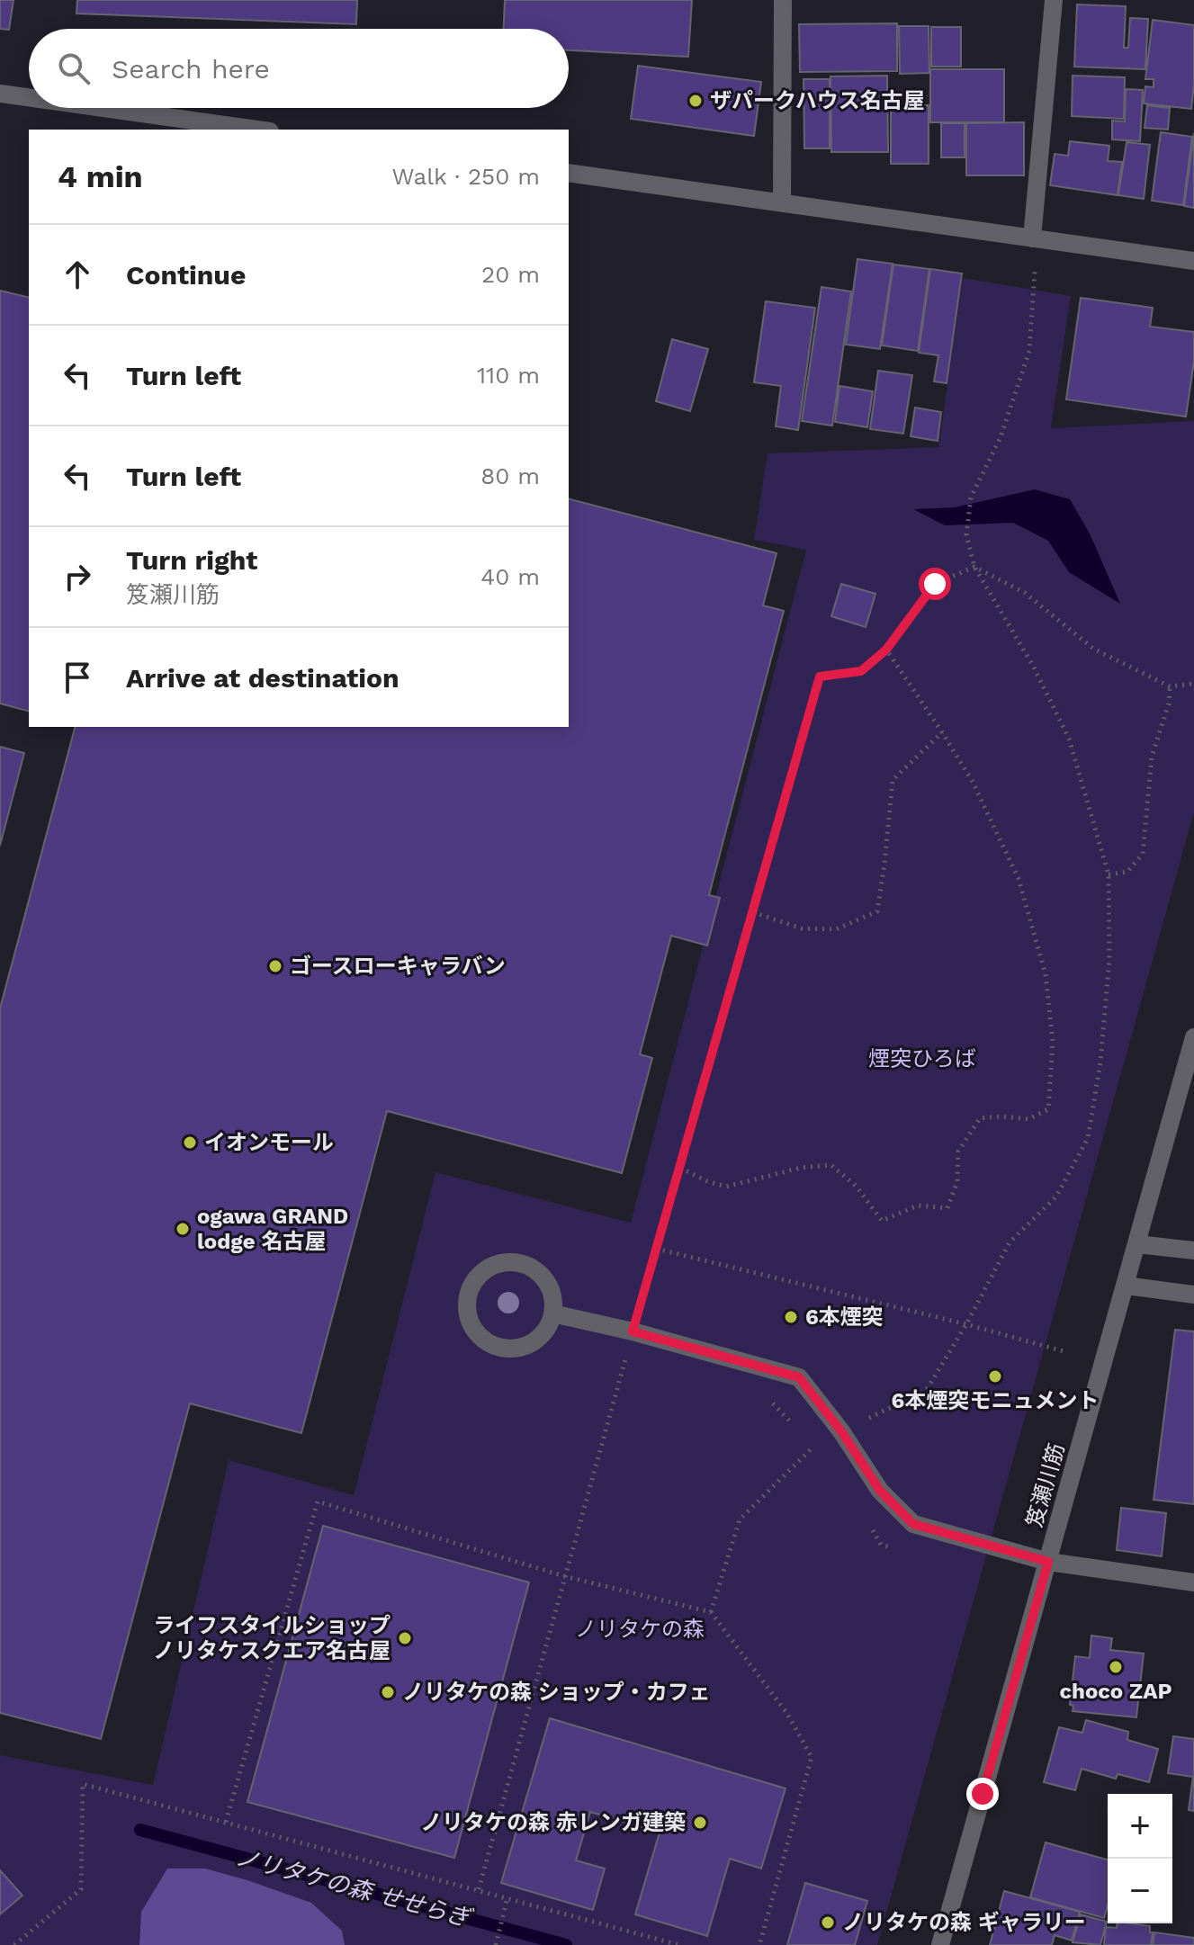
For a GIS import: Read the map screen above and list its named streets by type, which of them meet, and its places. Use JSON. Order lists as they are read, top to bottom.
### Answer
{
  "streets": {
    "street": ["笈瀬川筋"]
  },
  "water": ["ノリタケの森 せせらぎ"],
  "parks": ["煙突ひろば", "ノリタケの森"],
  "places": [
    "ザパークハウス名古屋",
    "ゴースローキャラバン",
    "イオンモール",
    "ogawa GRAND lodge 名古屋",
    "6本煙突",
    "6本煙突モニュメント",
    "ライフスタイルショップ ノリタケスクエア名古屋",
    "choco ZAP",
    "ノリタケの森 ショップ・カフェ",
    "ノリタケの森 赤レンガ建築",
    "ノリタケの森 ギャラリー"
  ],
  "page": {
    "search": "Search here",
    "heading": ["4 min", "Walk · 250 m"],
    "list": [
      ["Continue", "20 m"],
      ["Turn left", "110 m"],
      ["Turn left", "80 m"],
      ["Turn right", "笈瀬川筋", "40 m"],
      "Arrive at destination"
    ],
    "map_buttons": ["+", "−"]
  }
}
